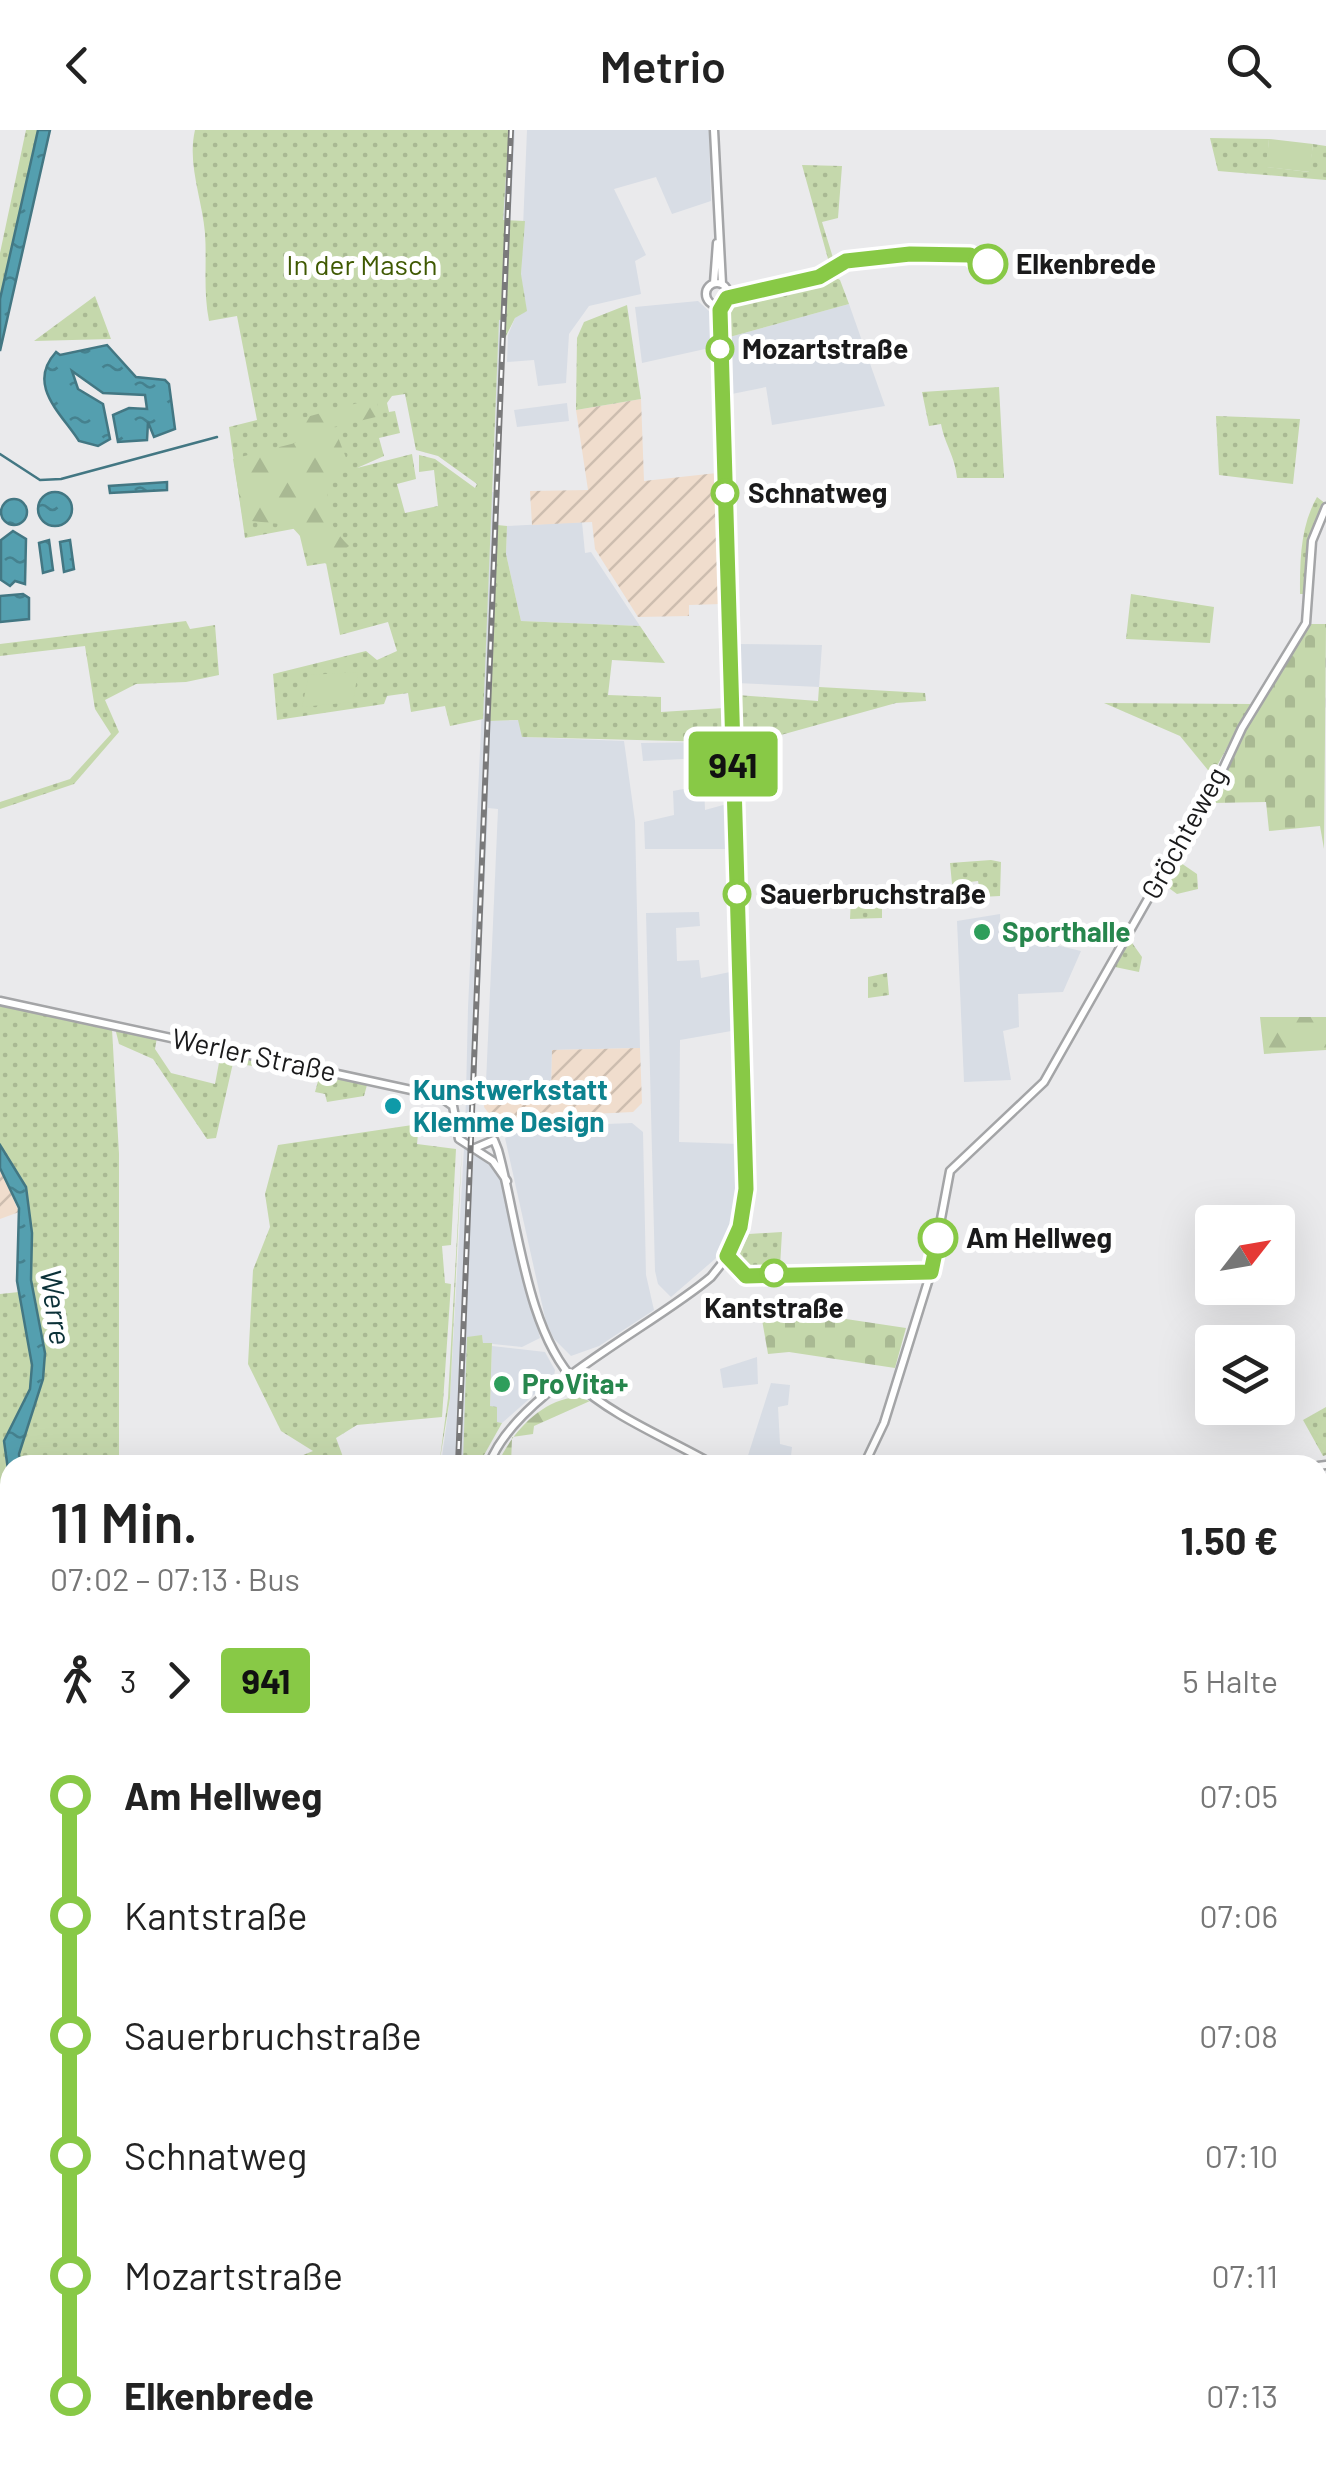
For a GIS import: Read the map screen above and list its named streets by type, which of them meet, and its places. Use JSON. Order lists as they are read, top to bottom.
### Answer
{
  "streets": {
    "main road": ["Gröchteweg", "Werler Straße"]
  },
  "water": ["Werre"],
  "parks": ["In der Masch"],
  "places": [
    "Elkenbrede",
    "Mozartstraße",
    "Schnatweg",
    "Sauerbruchstraße",
    "Sporthalle",
    "Kunstwerkstatt Klemme Design",
    "Am Hellweg",
    "Kantstraße",
    "ProVita+"
  ],
  "lines": ["bus line 941"],
  "north": "top right",
  "page": {
    "header": "Metrio",
    "on_map": "941",
    "heading": ["11 Min.", "07:02 – 07:13 · Bus", "1.50 €"],
    "legs": ["3", "941", "5 Halte"],
    "list": [
      {
        "name": "Am Hellweg",
        "value": "07:05"
      },
      {
        "name": "Kantstraße",
        "value": "07:06"
      },
      {
        "name": "Sauerbruchstraße",
        "value": "07:08"
      },
      {
        "name": "Schnatweg",
        "value": "07:10"
      },
      {
        "name": "Mozartstraße",
        "value": "07:11"
      },
      {
        "name": "Elkenbrede",
        "value": "07:13"
      }
    ]
  }
}
